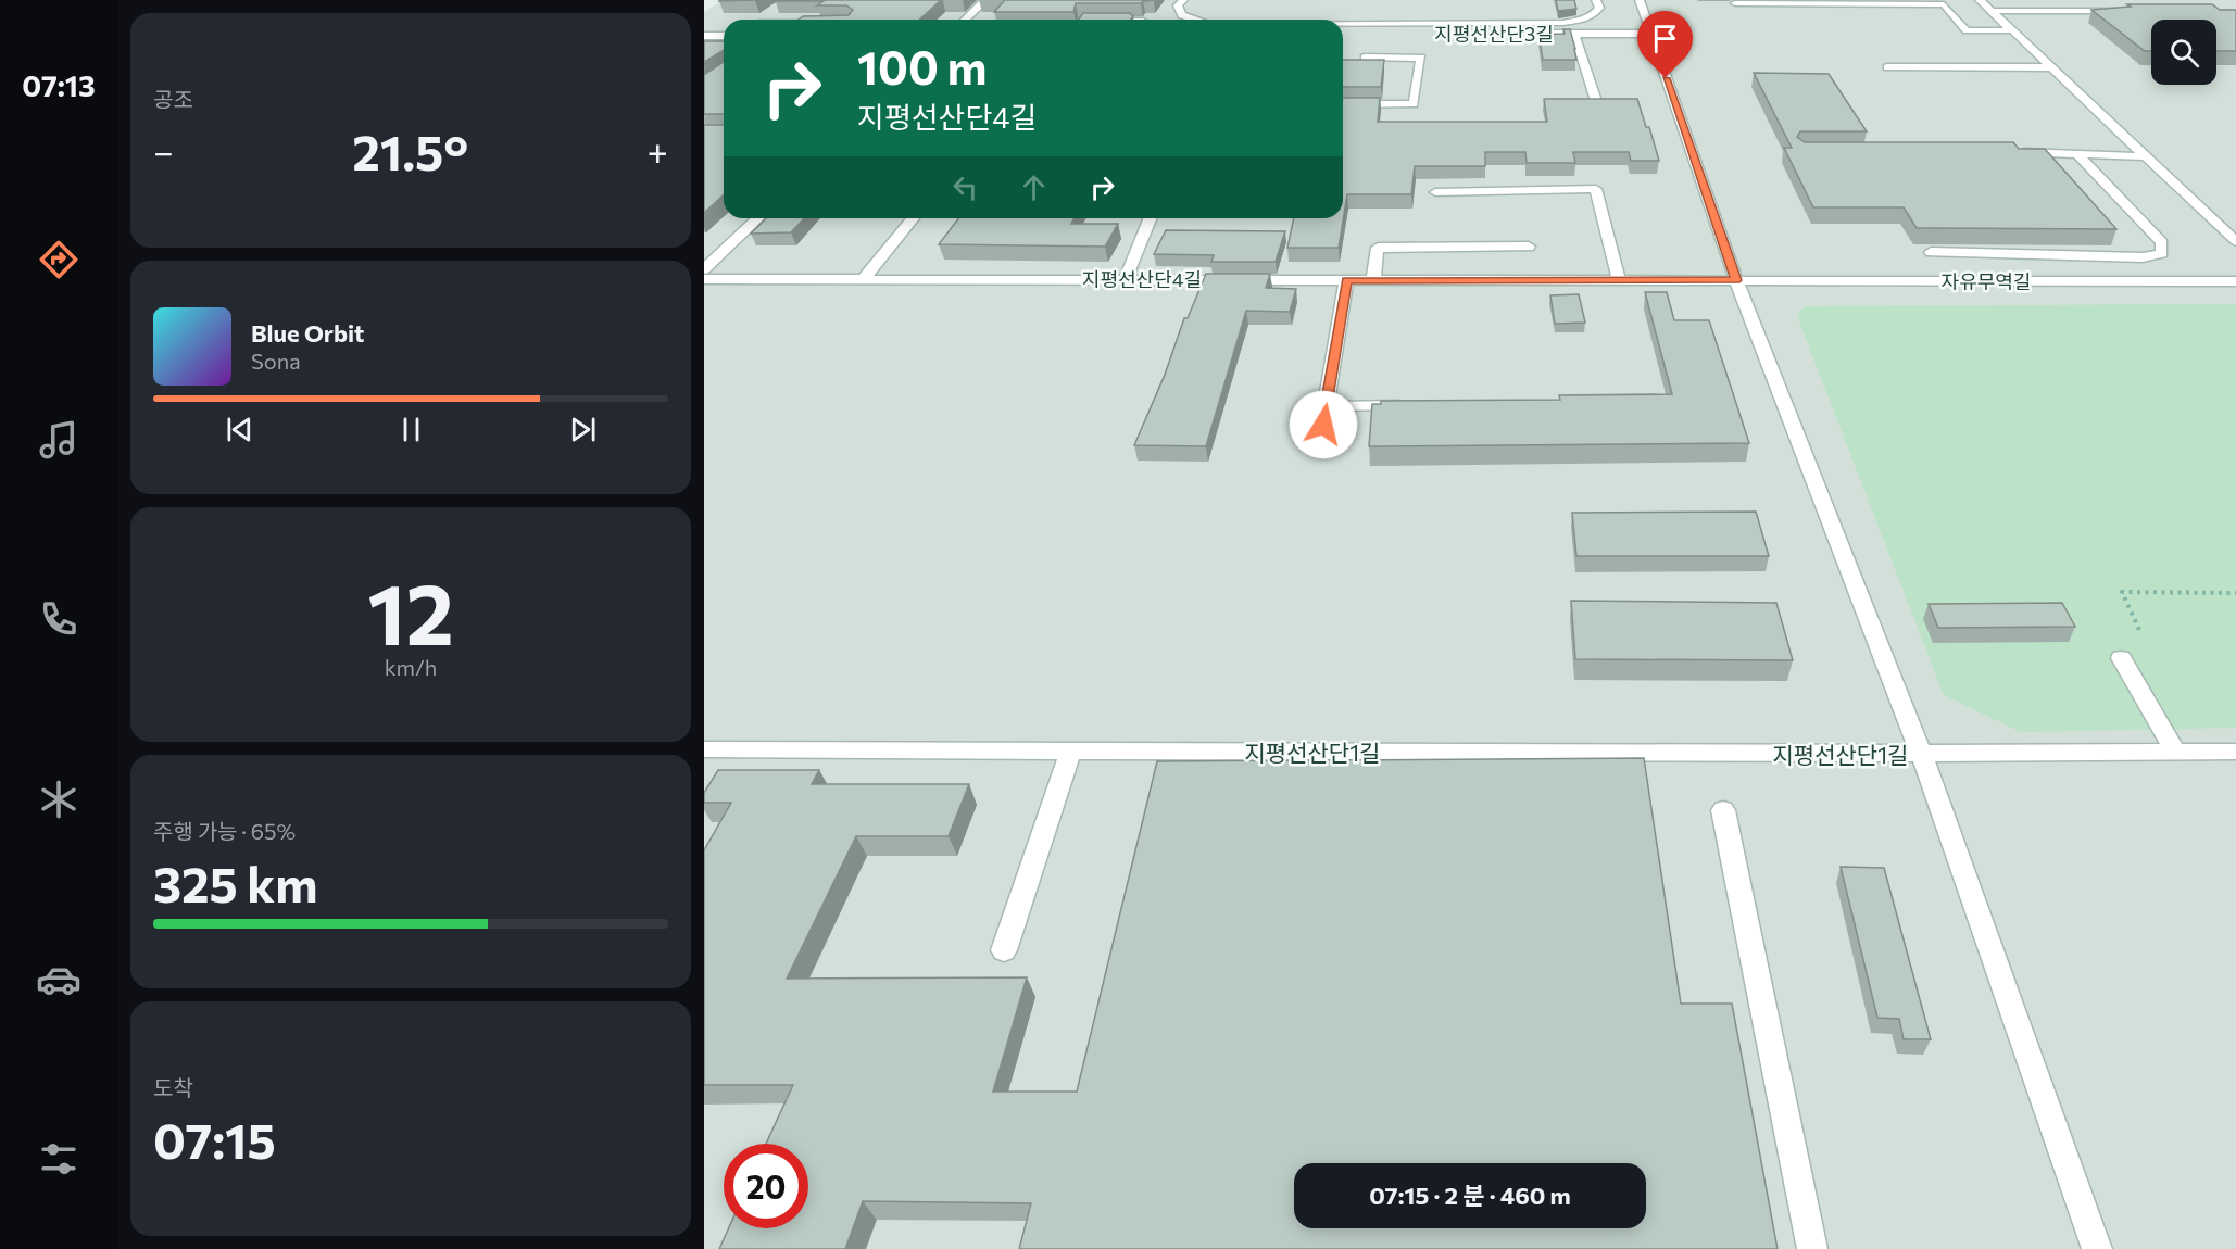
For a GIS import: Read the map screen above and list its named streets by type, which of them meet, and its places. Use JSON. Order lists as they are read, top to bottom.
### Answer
{
  "streets": {
    "street": [
      "지평선산단3길",
      "지평선산단4길",
      "자유무역길",
      "지평선산단1길"
    ]
  },
  "crossings": [
    ["지평선산단3길", "지평선산단1길"],
    ["지평선산단4길", "자유무역길"],
    ["지평선산단4길", "지평선산단1길"],
    ["자유무역길", "지평선산단1길"]
  ],
  "page": {
    "tabs": "07:13",
    "tile": [
      "공조",
      ["12", "km/h"],
      ["주행 가능 · 65%", "325 km"],
      ["도착", "07:15"]
    ],
    "turn": ["100 m", "지평선산단4길"],
    "heat": ["−", "21.5°", "+"],
    "song": ["Blue Orbit", "Sona"],
    "limit": "20",
    "trip": "07:15 · 2 분 · 460 m"
  }
}
